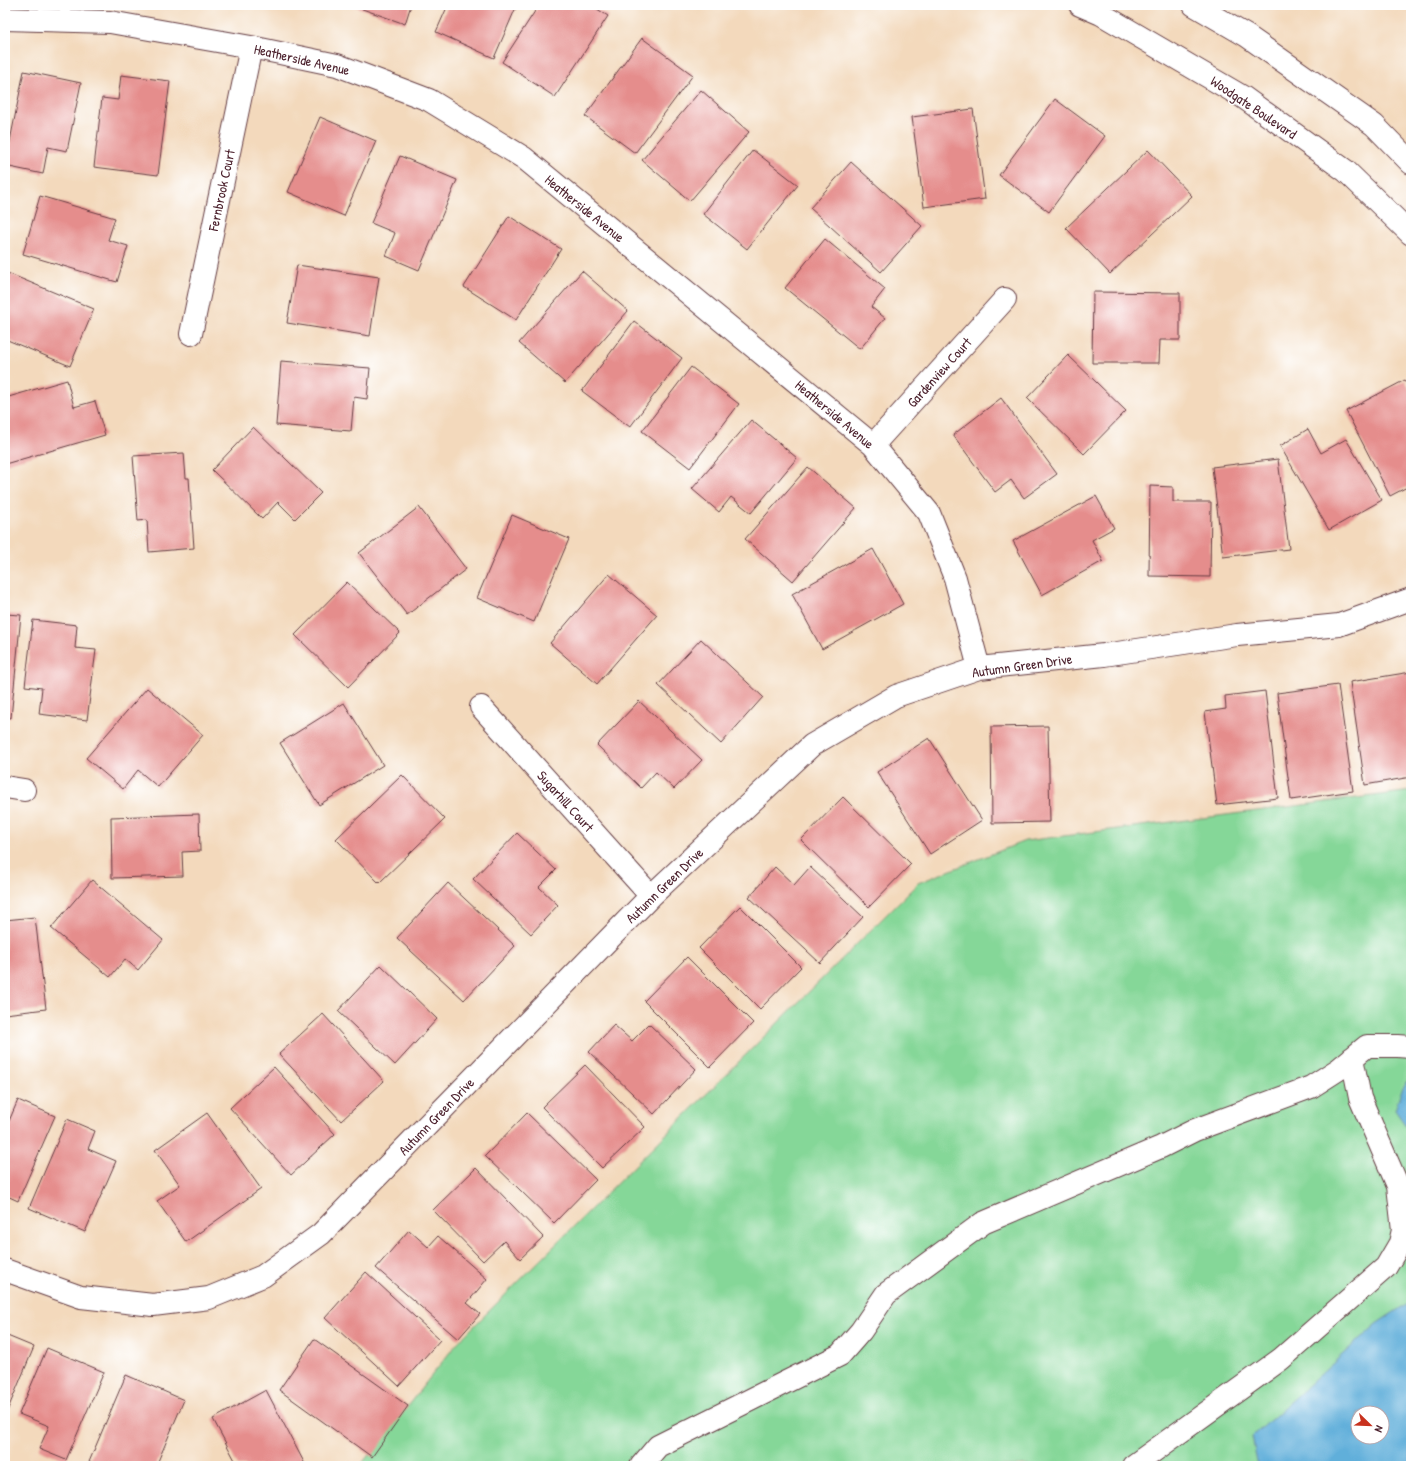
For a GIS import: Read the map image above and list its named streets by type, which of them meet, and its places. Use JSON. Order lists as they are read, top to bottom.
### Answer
{
  "streets": {
    "street": [
      "Heatherside Avenue",
      "Woodgate Boulevard",
      "Fernbrook Court",
      "Gardenview Court",
      "Autumn Green Drive",
      "Sugarhill Court"
    ]
  },
  "crossings": [
    ["Heatherside Avenue", "Fernbrook Court"],
    ["Heatherside Avenue", "Gardenview Court"],
    ["Heatherside Avenue", "Autumn Green Drive"],
    ["Autumn Green Drive", "Sugarhill Court"]
  ],
  "north": "bottom right"
}
